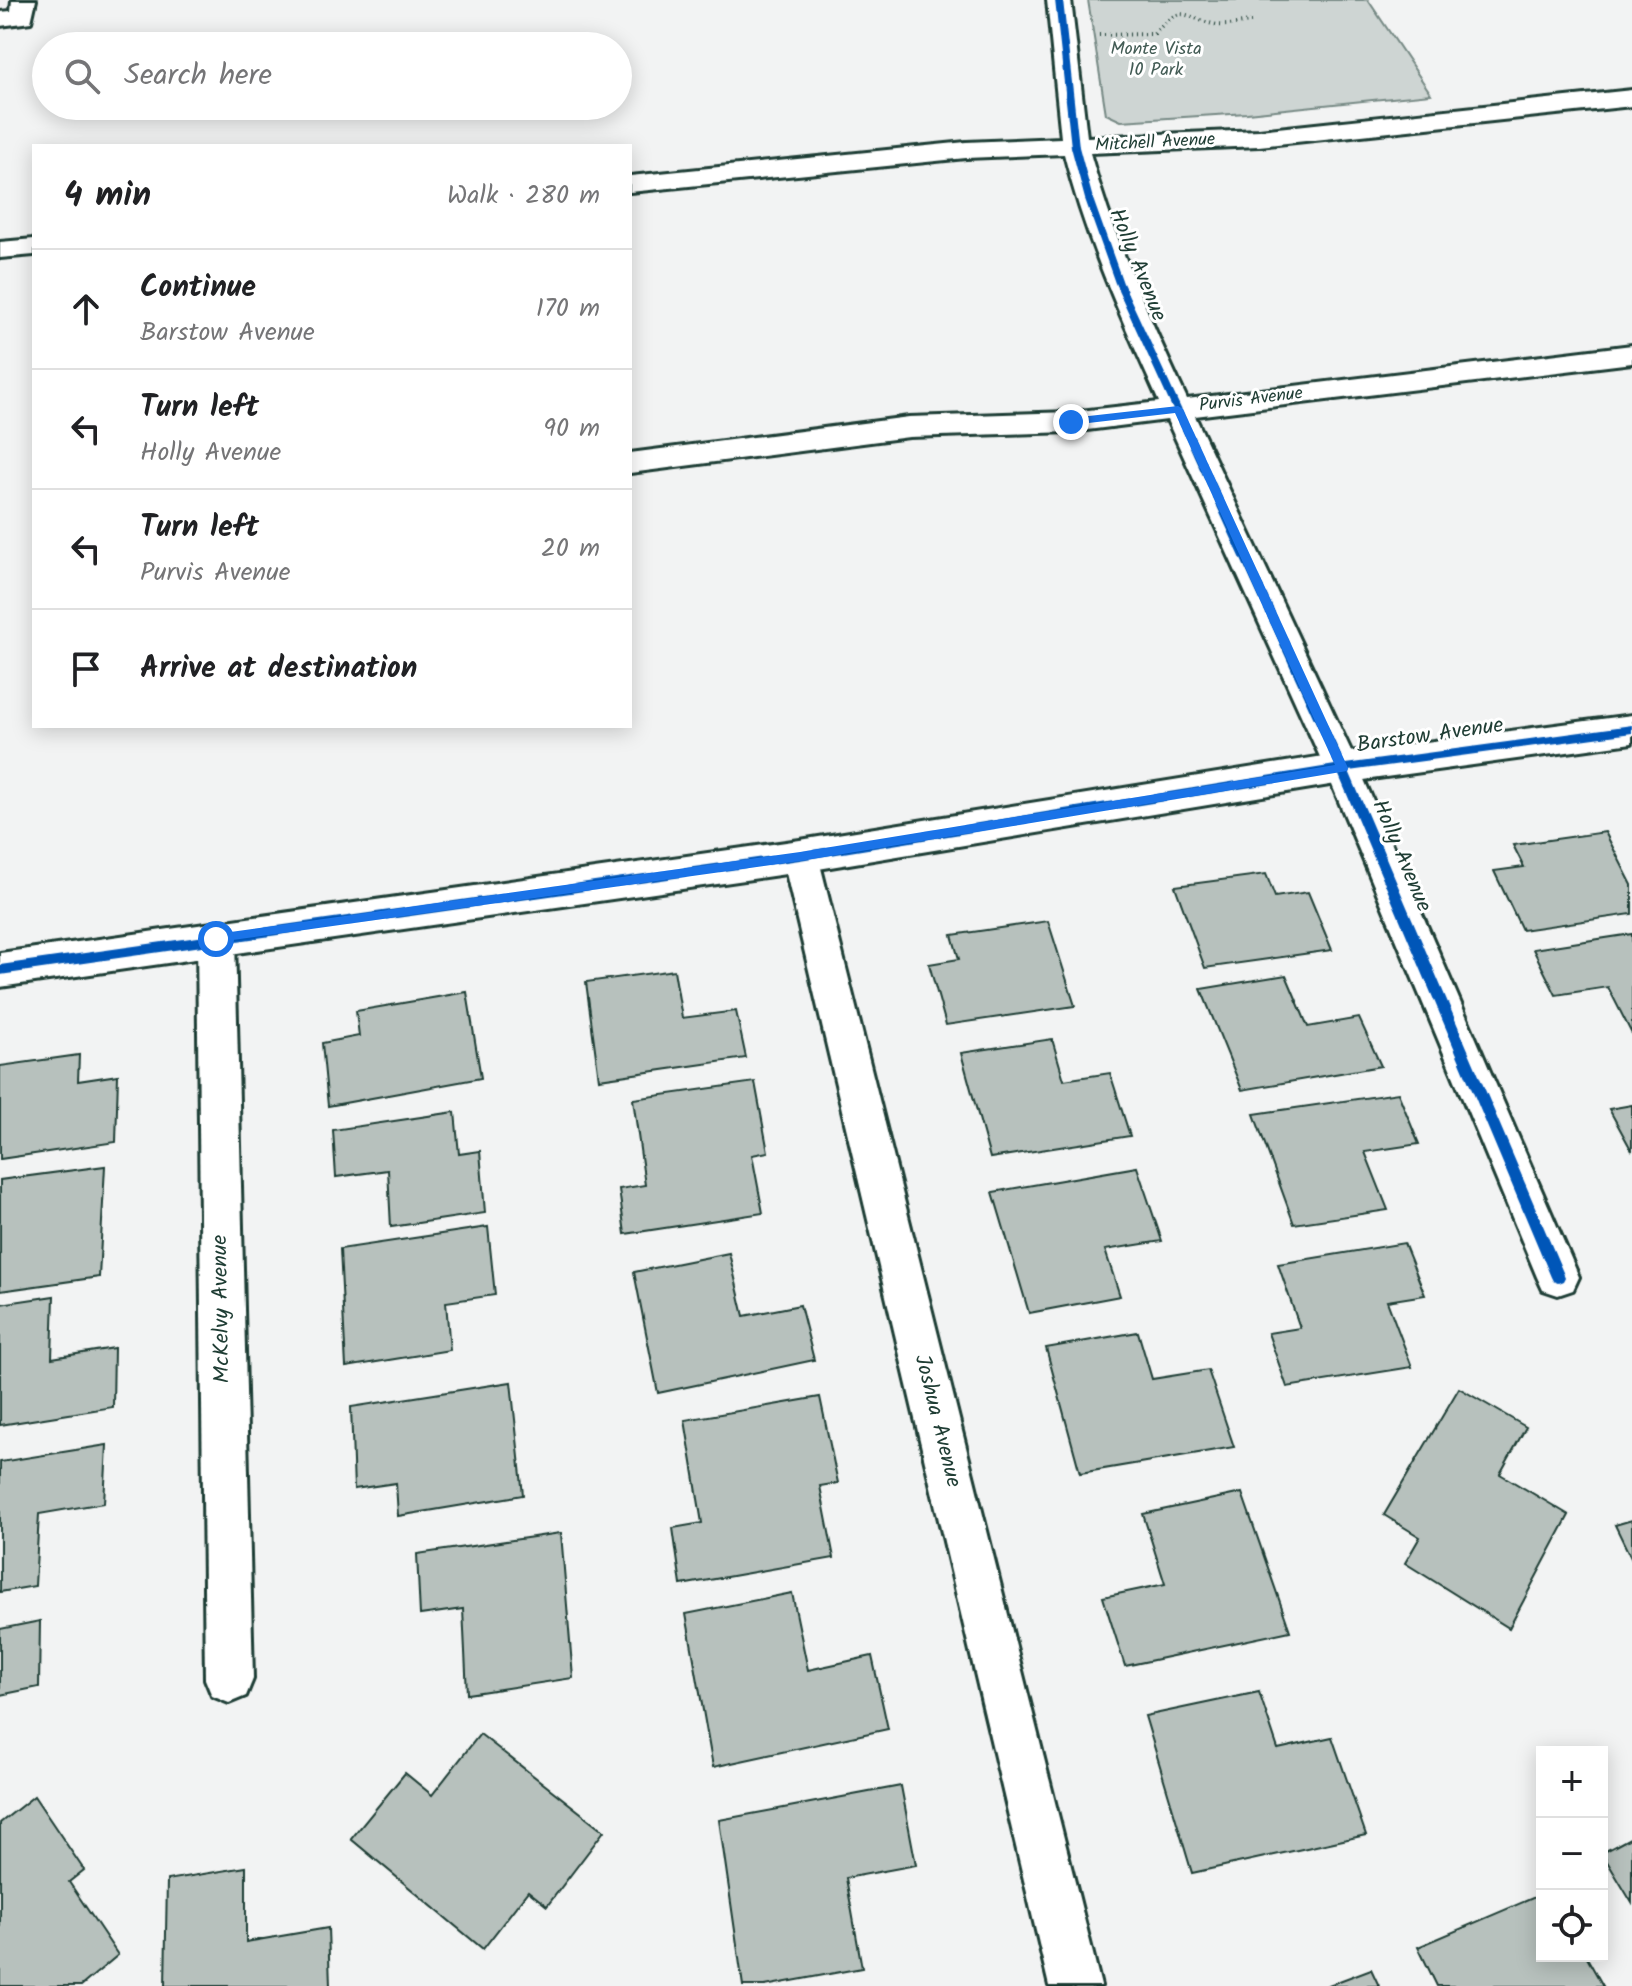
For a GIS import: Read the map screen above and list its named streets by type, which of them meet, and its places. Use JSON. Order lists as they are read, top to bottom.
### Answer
{
  "streets": {
    "street": [
      "Mitchell Avenue",
      "Holly Avenue",
      "Purvis Avenue",
      "Barstow Avenue",
      "McKelvy Avenue",
      "Joshua Avenue"
    ]
  },
  "crossings": [
    ["Mitchell Avenue", "Holly Avenue"],
    ["Holly Avenue", "Purvis Avenue"],
    ["Holly Avenue", "Barstow Avenue"],
    ["Barstow Avenue", "McKelvy Avenue"],
    ["Barstow Avenue", "Joshua Avenue"]
  ],
  "parks": ["Monte Vista 10 Park"],
  "page": {
    "search": "Search here",
    "heading": ["4 min", "Walk · 280 m"],
    "list": [
      ["Continue", "Barstow Avenue", "170 m"],
      ["Turn left", "Holly Avenue", "90 m"],
      ["Turn left", "Purvis Avenue", "20 m"],
      "Arrive at destination"
    ],
    "map_buttons": ["+", "−"]
  }
}
